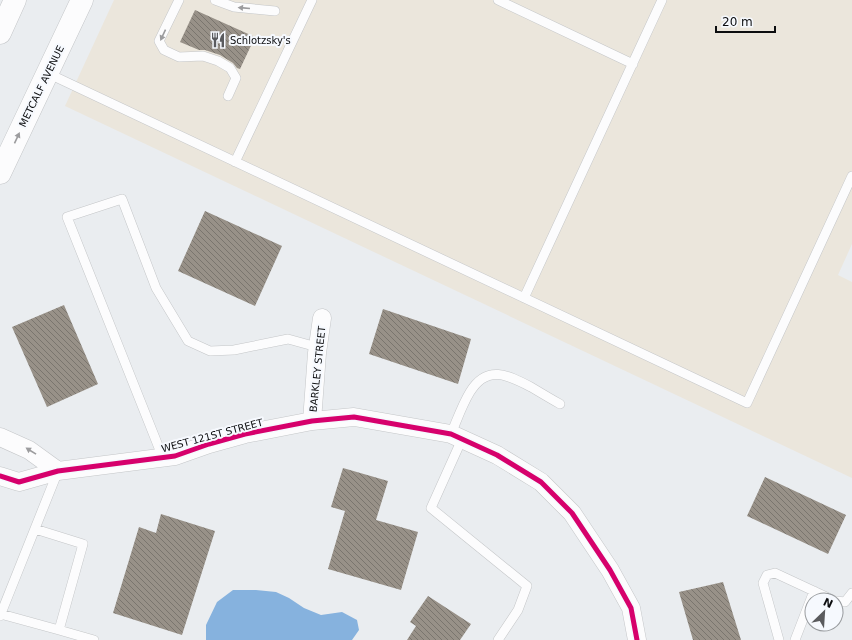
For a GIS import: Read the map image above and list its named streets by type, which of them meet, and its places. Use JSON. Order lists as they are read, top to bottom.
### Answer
{
  "streets": {
    "main road": ["METCALF AVENUE"],
    "street": ["BARKLEY STREET", "WEST 121ST STREET"]
  },
  "crossings": [
    ["BARKLEY STREET", "WEST 121ST STREET"]
  ],
  "one_way": ["METCALF AVENUE"],
  "places": {
    "restaurant": ["Schlotzsky's"]
  },
  "scale_bar": "20 m",
  "north": "top right"
}
